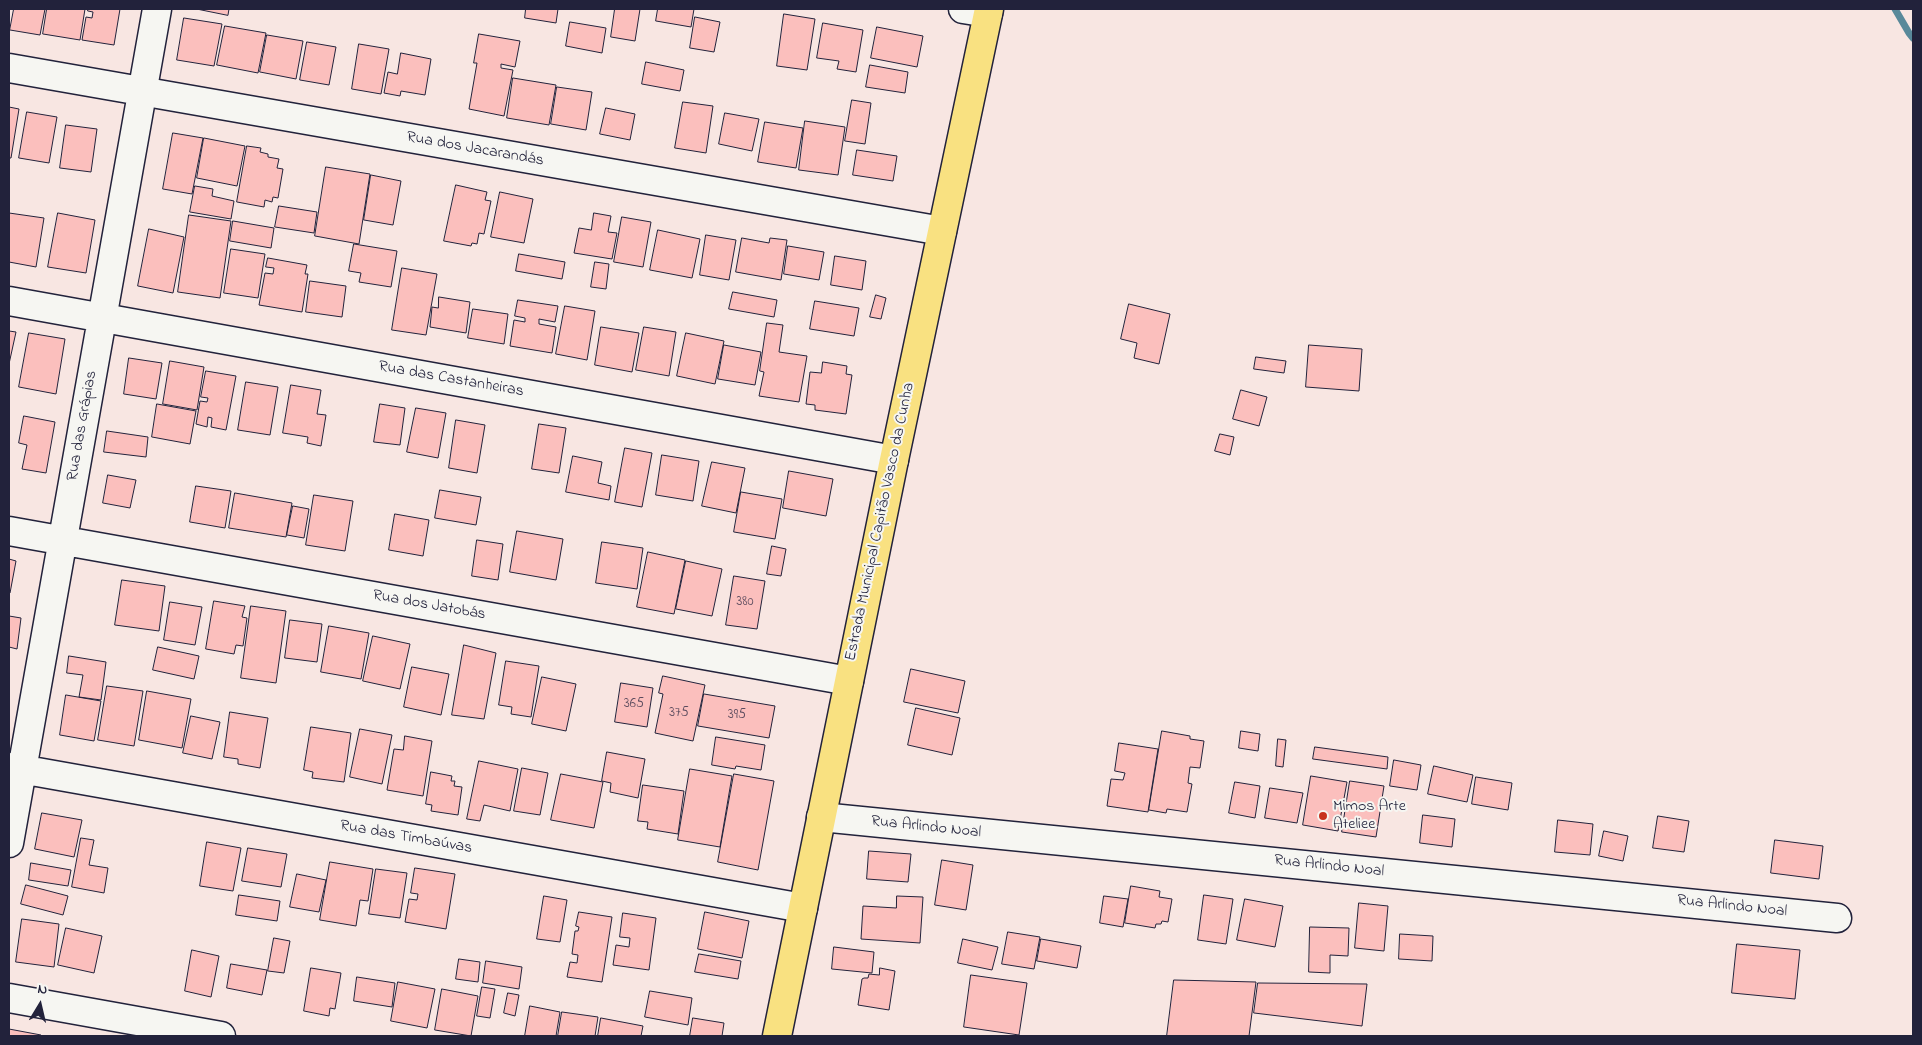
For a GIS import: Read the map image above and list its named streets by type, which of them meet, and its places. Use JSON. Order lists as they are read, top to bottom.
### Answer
{
  "streets": {
    "main road": ["Estrada Municipal Capitão Vasco da Cunha"],
    "street": [
      "Rua dos Jacarandás",
      "Rua das Castanheiras",
      "Rua das Grápias",
      "Rua dos Jatobás",
      "Rua Arlindo Noal",
      "Rua das Timbaúvas"
    ]
  },
  "crossings": [
    ["Rua dos Jacarandás", "Rua das Grápias"],
    ["Rua dos Jacarandás", "Estrada Municipal Capitão Vasco da Cunha"],
    ["Rua das Castanheiras", "Rua das Grápias"],
    ["Rua das Castanheiras", "Estrada Municipal Capitão Vasco da Cunha"],
    ["Rua das Grápias", "Rua dos Jatobás"],
    ["Rua das Grápias", "Rua das Timbaúvas"],
    ["Estrada Municipal Capitão Vasco da Cunha", "Rua dos Jatobás"],
    ["Estrada Municipal Capitão Vasco da Cunha", "Rua Arlindo Noal"],
    ["Estrada Municipal Capitão Vasco da Cunha", "Rua das Timbaúvas"]
  ],
  "places": ["Mimos Arte Ateliee"],
  "house_numbers": [
    "380",
    "365",
    "375",
    "395"
  ],
  "north": "top"
}
